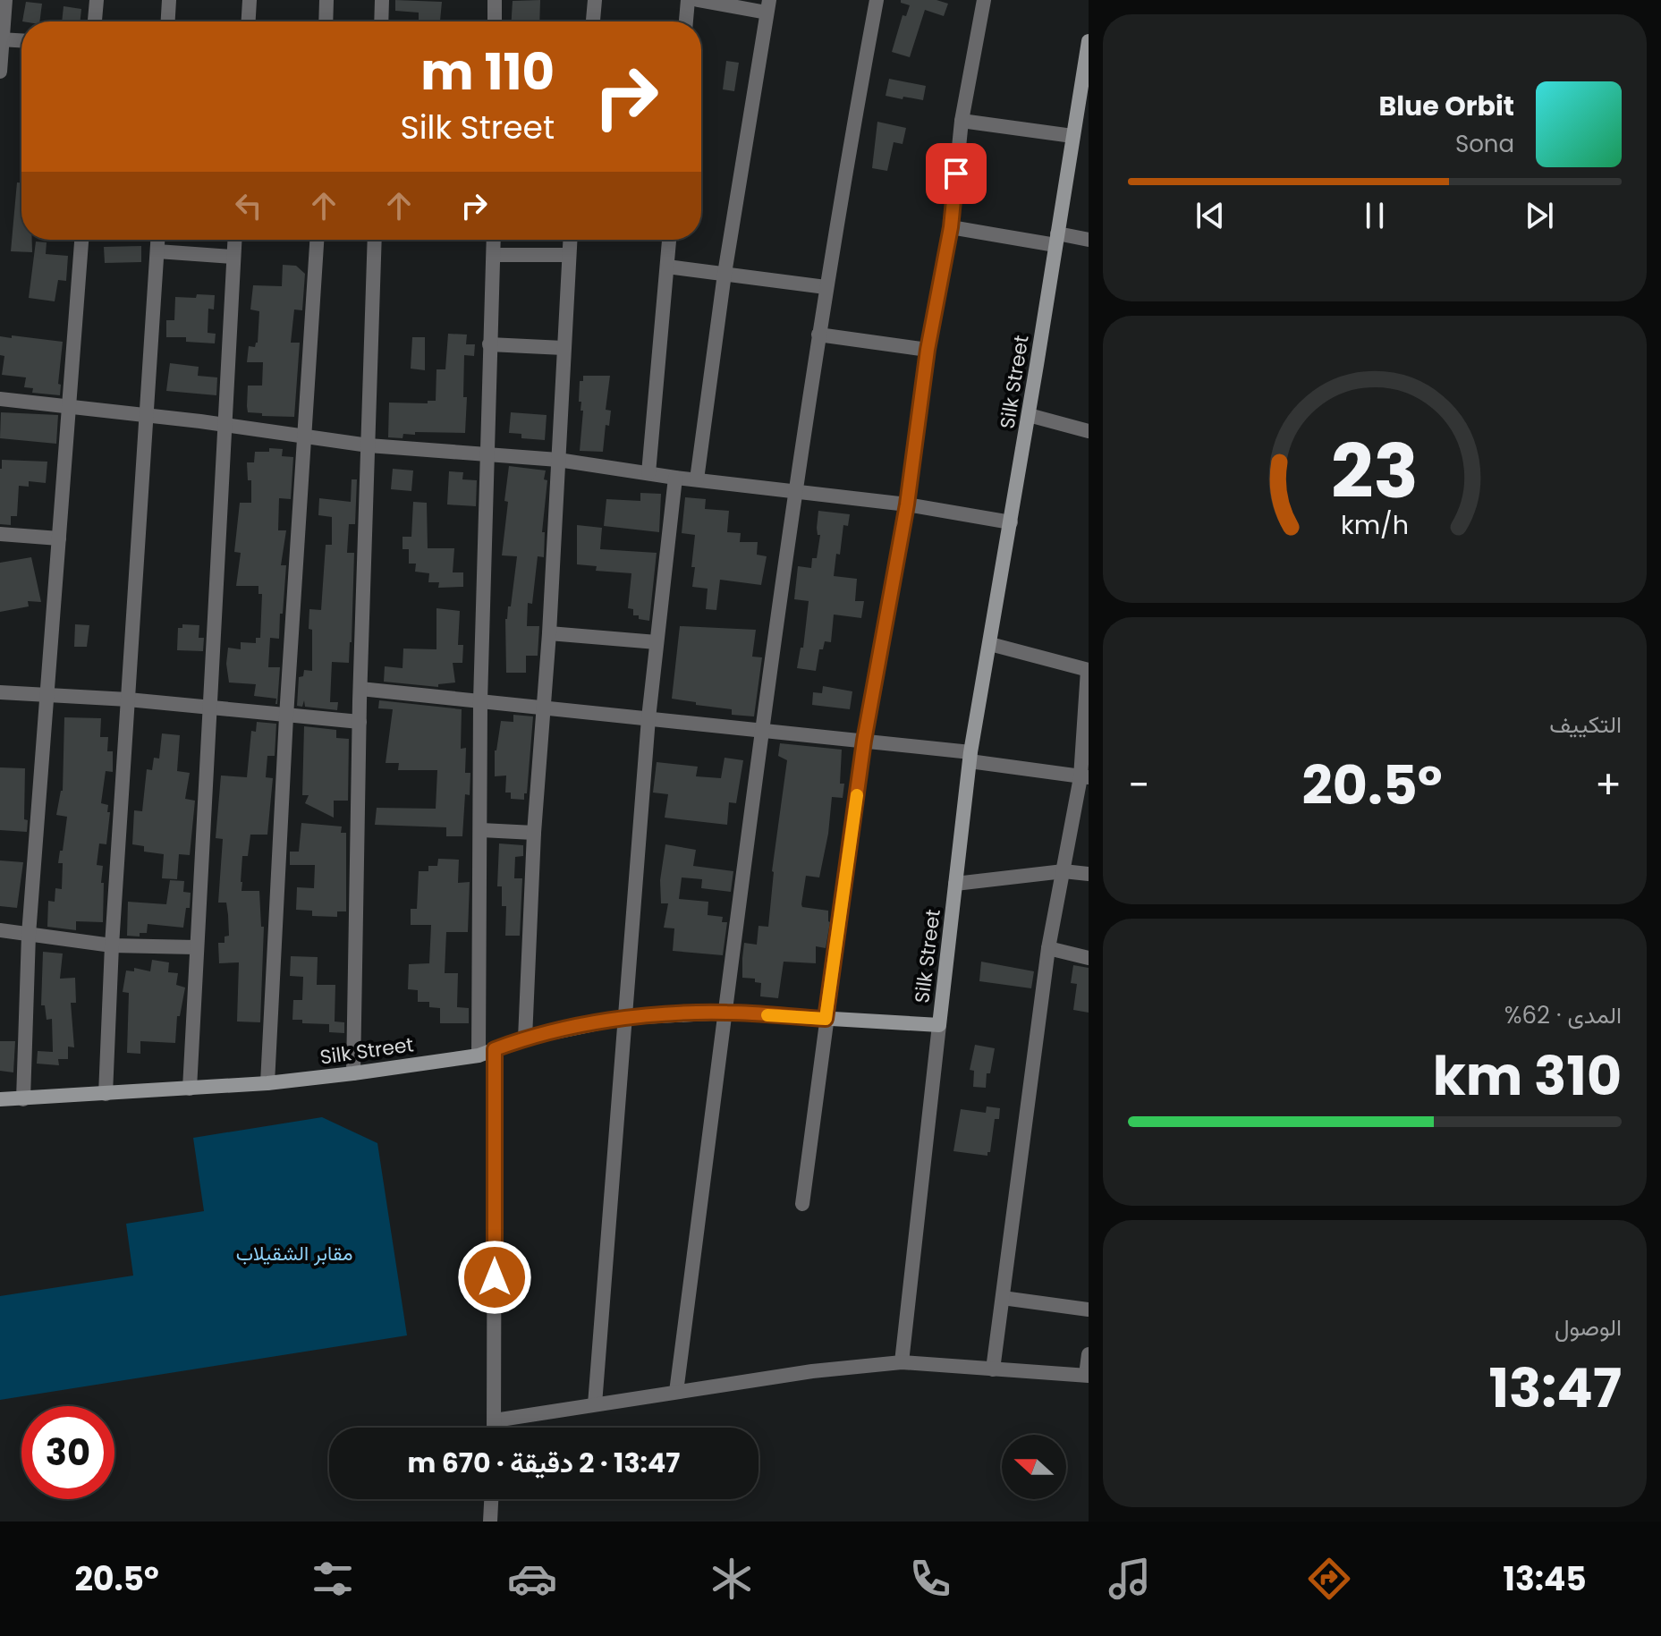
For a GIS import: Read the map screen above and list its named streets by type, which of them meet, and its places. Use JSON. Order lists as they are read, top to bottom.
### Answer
{
  "streets": {
    "street": ["Silk Street"]
  },
  "parks": ["مقابر الشقيلاب"],
  "north": "left",
  "page": {
    "turn": ["110 m", "Silk Street"],
    "song": ["Blue Orbit", "Sona"],
    "tile": [
      "التكييف",
      ["المدى · 62%", "310 km"],
      ["الوصول", "13:47"]
    ],
    "heat": ["−", "20.5°", "+"],
    "limit": "30",
    "trip": "13:47 · 2 دقيقة · 670 m",
    "tabs": ["13:45", "20.5°"],
    "gauge": ["23", "km/h"]
  }
}
